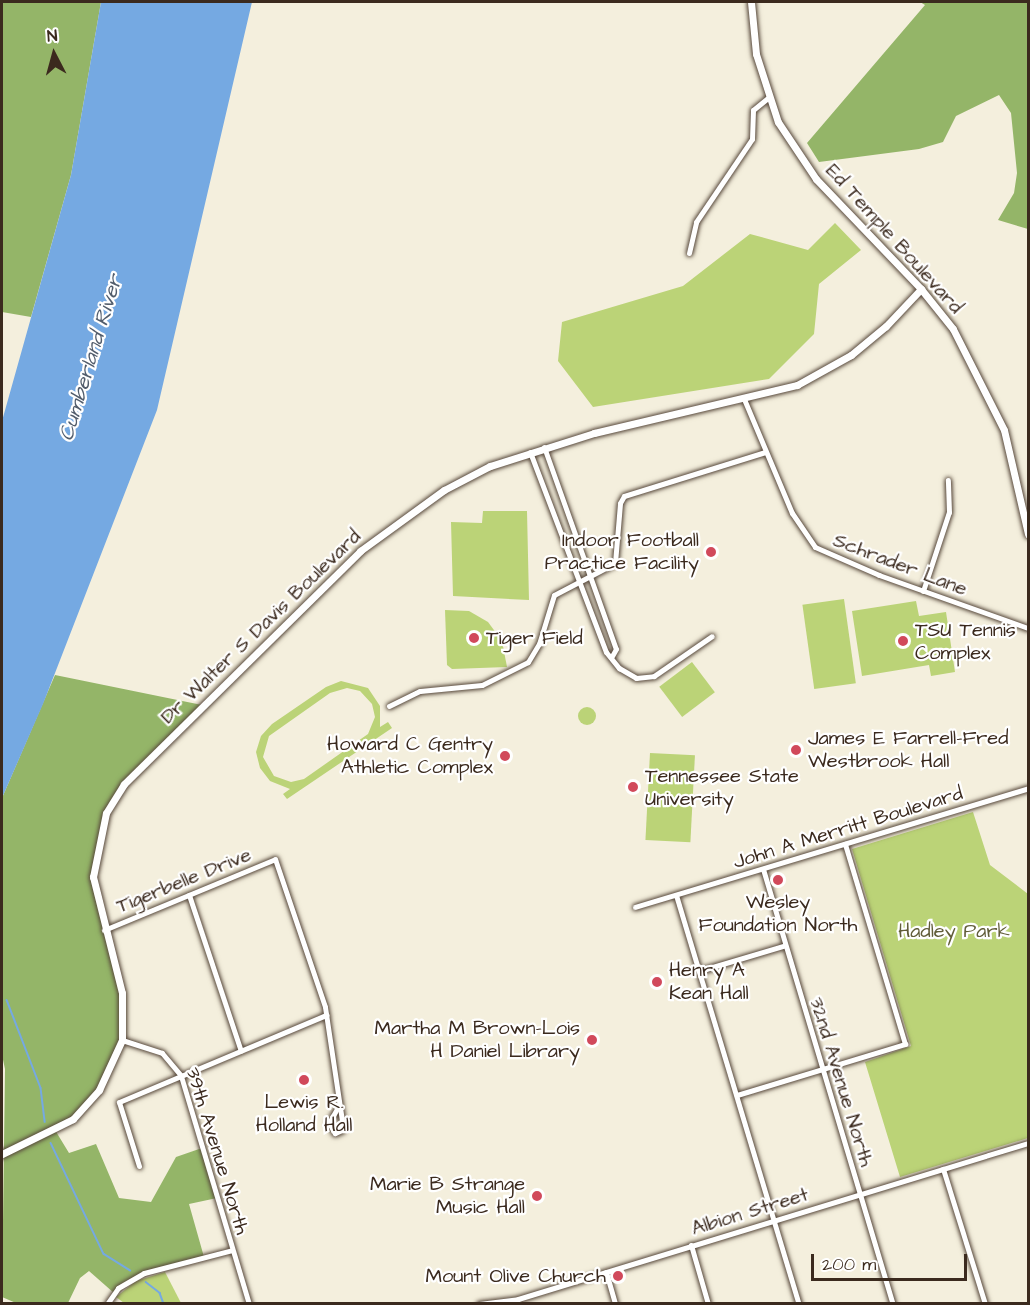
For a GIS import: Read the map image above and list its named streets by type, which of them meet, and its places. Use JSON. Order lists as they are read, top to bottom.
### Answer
{
  "streets": {
    "main road": ["Ed Temple Boulevard", "Dr Walter S Davis Boulevard"],
    "street": [
      "Schrader Lane",
      "John A Merritt Boulevard",
      "Tigerbelle Drive",
      "32nd Avenue North",
      "39th Avenue North",
      "Albion Street"
    ]
  },
  "crossings": [
    ["Ed Temple Boulevard", "Dr Walter S Davis Boulevard"],
    ["Schrader Lane", "Dr Walter S Davis Boulevard"],
    ["Dr Walter S Davis Boulevard", "Tigerbelle Drive"],
    ["Dr Walter S Davis Boulevard", "39th Avenue North"],
    ["John A Merritt Boulevard", "32nd Avenue North"],
    ["32nd Avenue North", "Albion Street"]
  ],
  "water": ["Cumberland River"],
  "parks": ["Hadley Park"],
  "places": [
    "Indoor Football Practice Facility",
    "Tiger Field",
    "TSU Tennis Complex",
    "James E Farrell-Fred Westbrook Hall",
    "Howard C Gentry Athletic Complex",
    "Tennessee State University",
    "Wesley Foundation North",
    "Henry A Kean Hall",
    "Martha M Brown-Lois H Daniel Library",
    "Lewis R. Holland Hall",
    "Marie B Strange Music Hall",
    "Mount Olive Church"
  ],
  "scale_bar": "200 m",
  "north": "top"
}
